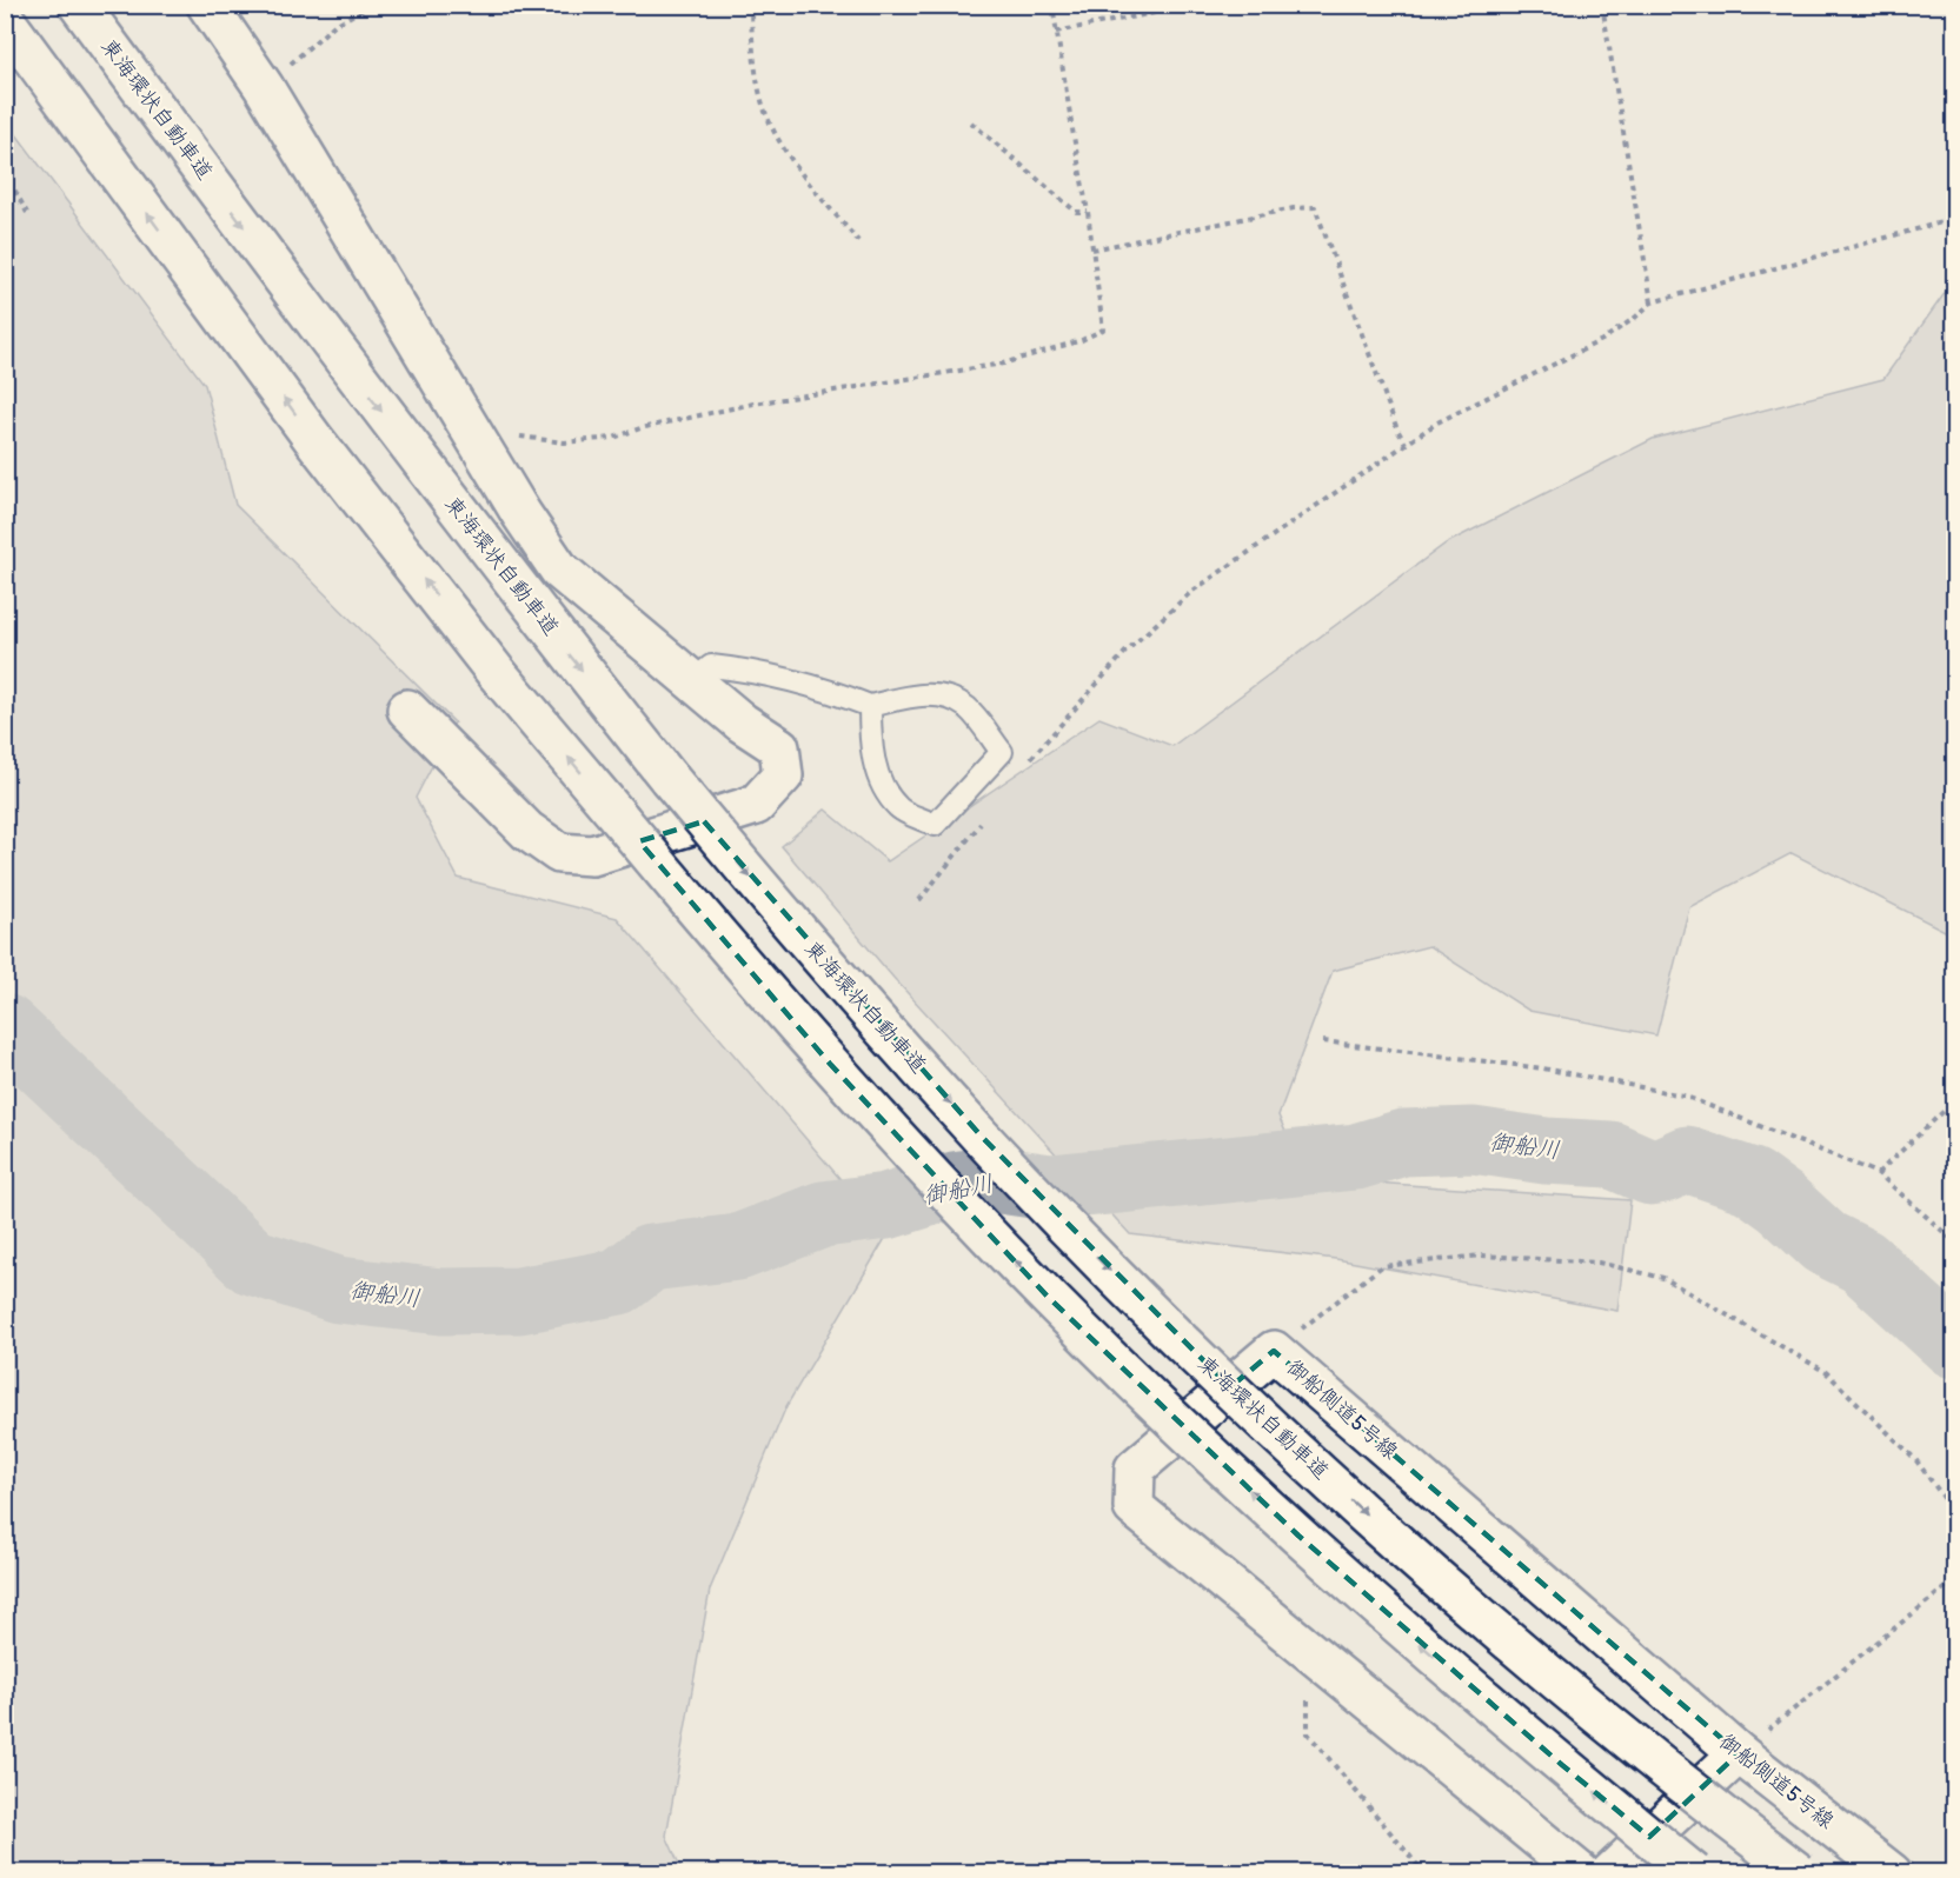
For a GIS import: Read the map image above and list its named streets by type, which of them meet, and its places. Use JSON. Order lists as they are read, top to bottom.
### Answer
{
  "streets": {
    "main road": ["東海環状自動車道", "御船側道5号線"]
  },
  "water": ["御船川"]
}
